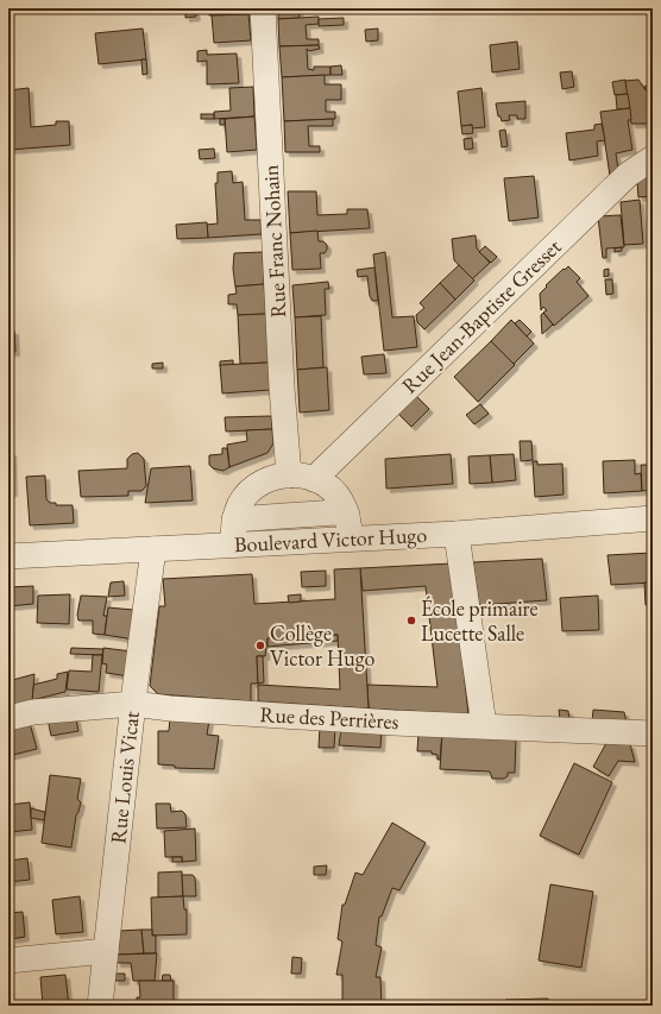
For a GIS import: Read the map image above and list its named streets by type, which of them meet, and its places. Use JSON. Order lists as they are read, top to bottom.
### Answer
{
  "streets": {
    "street": [
      "Rue Franc Nohain",
      "Rue Jean-Baptiste Gresset",
      "Boulevard Victor Hugo",
      "Rue des Perrières",
      "Rue Louis Vicat"
    ]
  },
  "crossings": [
    ["Boulevard Victor Hugo", "Rue Louis Vicat"],
    ["Rue des Perrières", "Rue Louis Vicat"]
  ],
  "places": ["École primaire Lucette Salle", "Collège Victor Hugo"]
}
